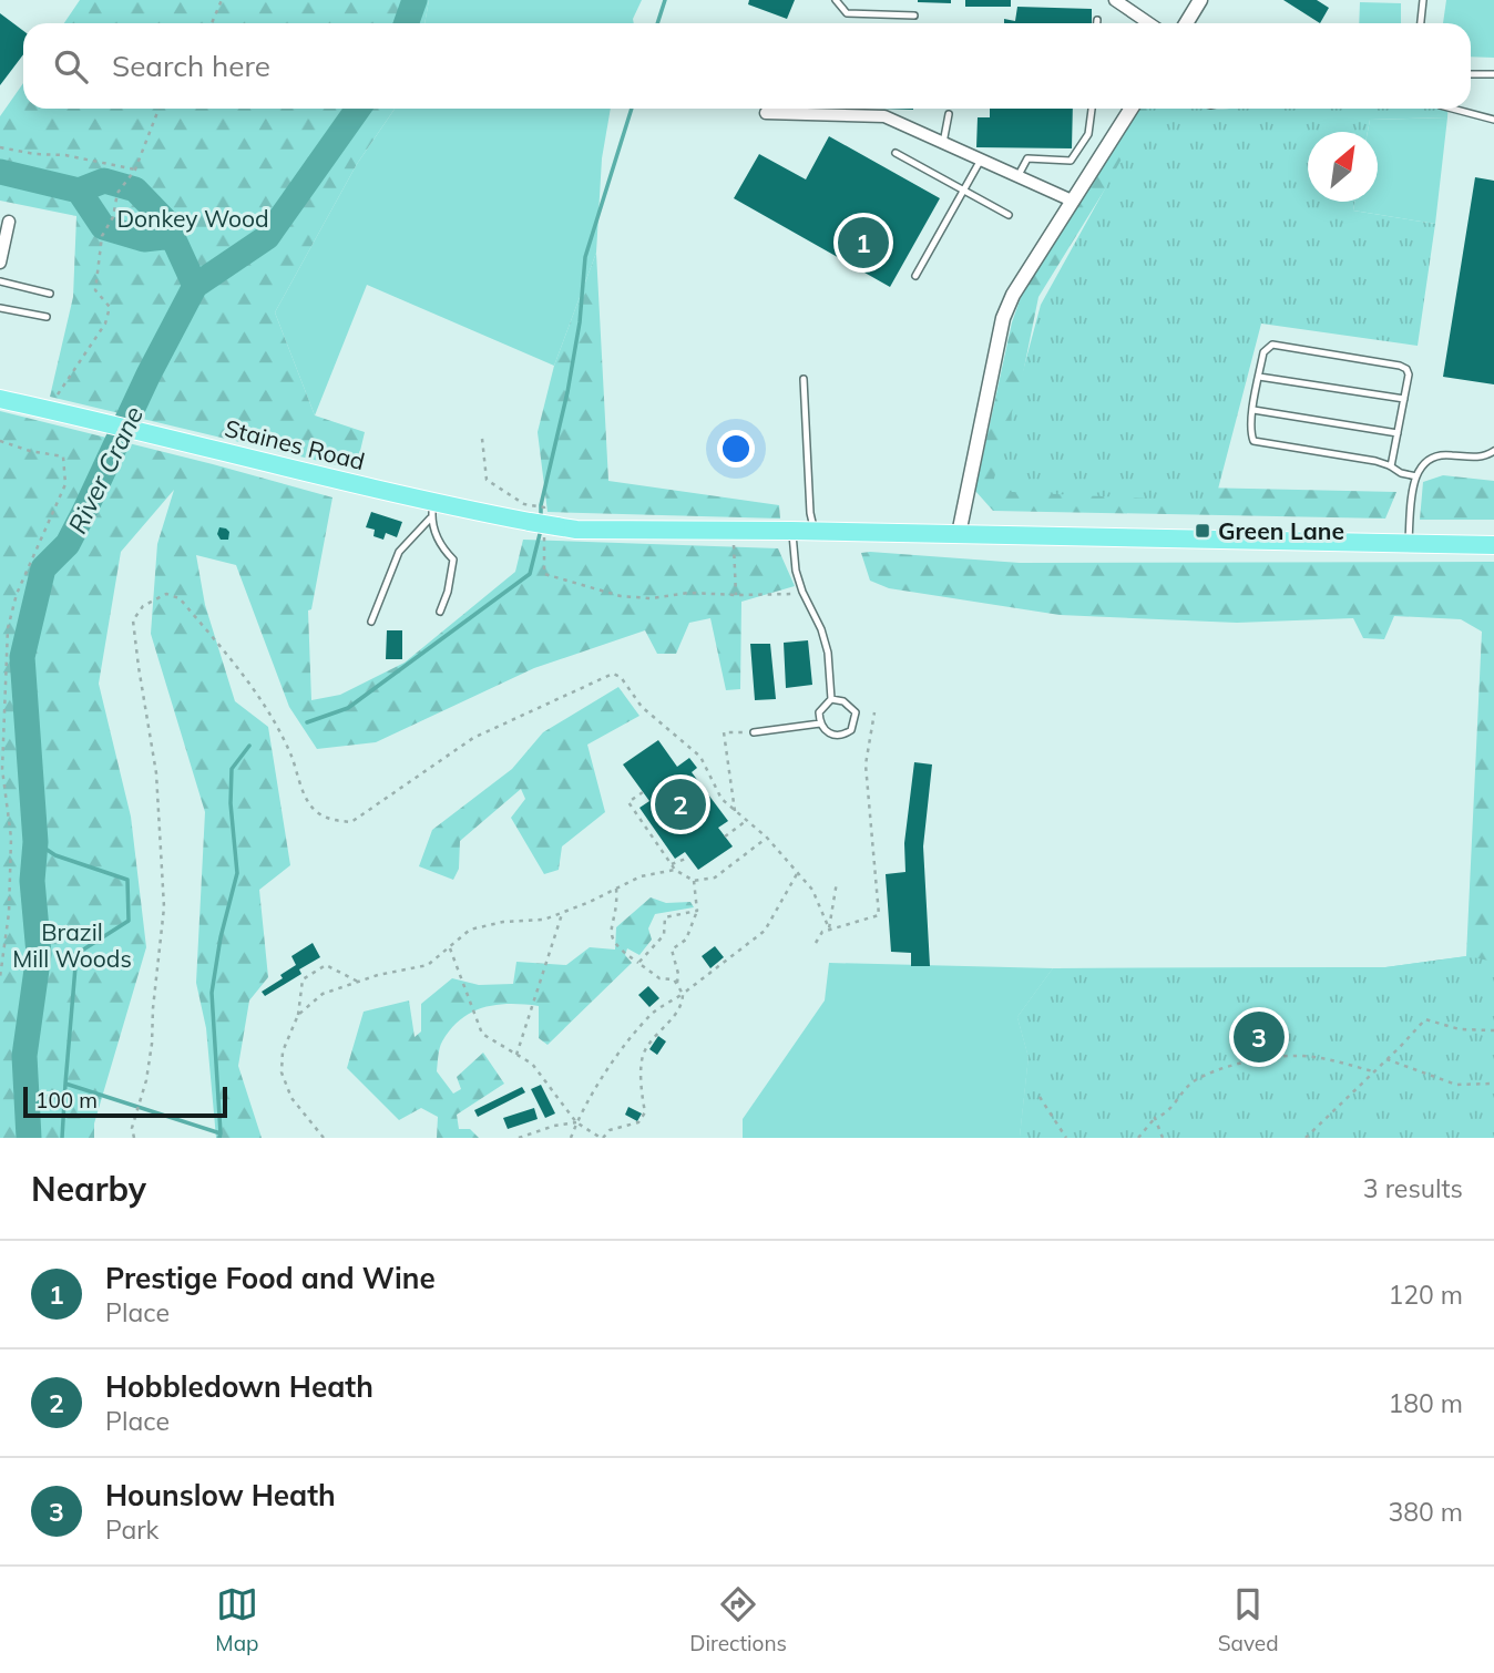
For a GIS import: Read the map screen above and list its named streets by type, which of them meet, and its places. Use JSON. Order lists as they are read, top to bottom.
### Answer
{
  "streets": {
    "main road": ["Staines Road"]
  },
  "water": ["River Crane"],
  "parks": ["Donkey Wood", "Brazil Mill Woods"],
  "places": {
    "transit": ["Green Lane"]
  },
  "scale_bar": "100 m",
  "north": "top right",
  "page": {
    "search": "Search here",
    "pins": ["1", "2", "3"],
    "scale": "100 m",
    "heading": ["Nearby", "3 results"],
    "list": [
      {
        "mark": "1",
        "name": "Prestige Food and Wine",
        "note": "Place",
        "value": "120 m"
      },
      {
        "mark": "2",
        "name": "Hobbledown Heath",
        "note": "Place",
        "value": "180 m"
      },
      {
        "mark": "3",
        "name": "Hounslow Heath",
        "note": "Park",
        "value": "380 m"
      }
    ],
    "nav": ["Map", "Directions", "Saved"]
  }
}
